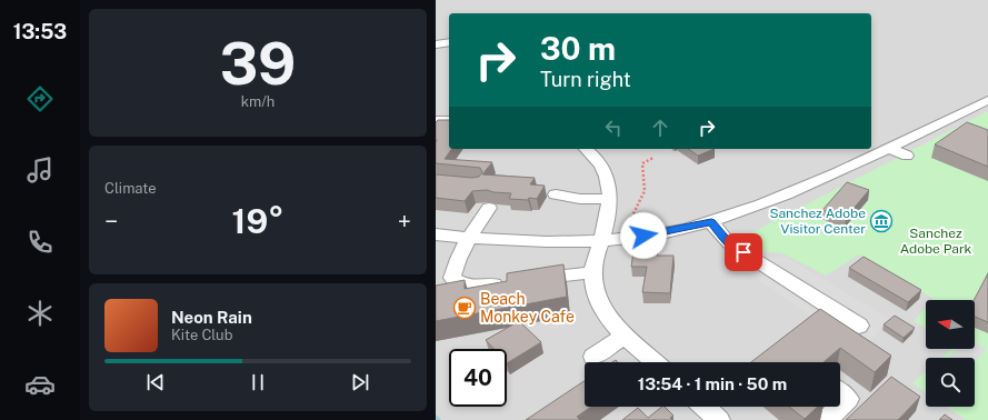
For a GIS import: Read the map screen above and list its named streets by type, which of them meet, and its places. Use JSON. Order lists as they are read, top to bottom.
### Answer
{
  "parks": ["Sanchez Adobe Park"],
  "places": {
    "museum": ["Sanchez Adobe Visitor Center"],
    "cafe": ["Beach Monkey Cafe"]
  },
  "north": "left",
  "page": {
    "tabs": "13:53",
    "tile": [
      ["39", "km/h"],
      "Climate"
    ],
    "turn": ["30 m", "Turn right"],
    "heat": ["−", "19°", "+"],
    "song": ["Neon Rain", "Kite Club"],
    "limit": "40",
    "trip": "13:54 · 1 min · 50 m"
  }
}
